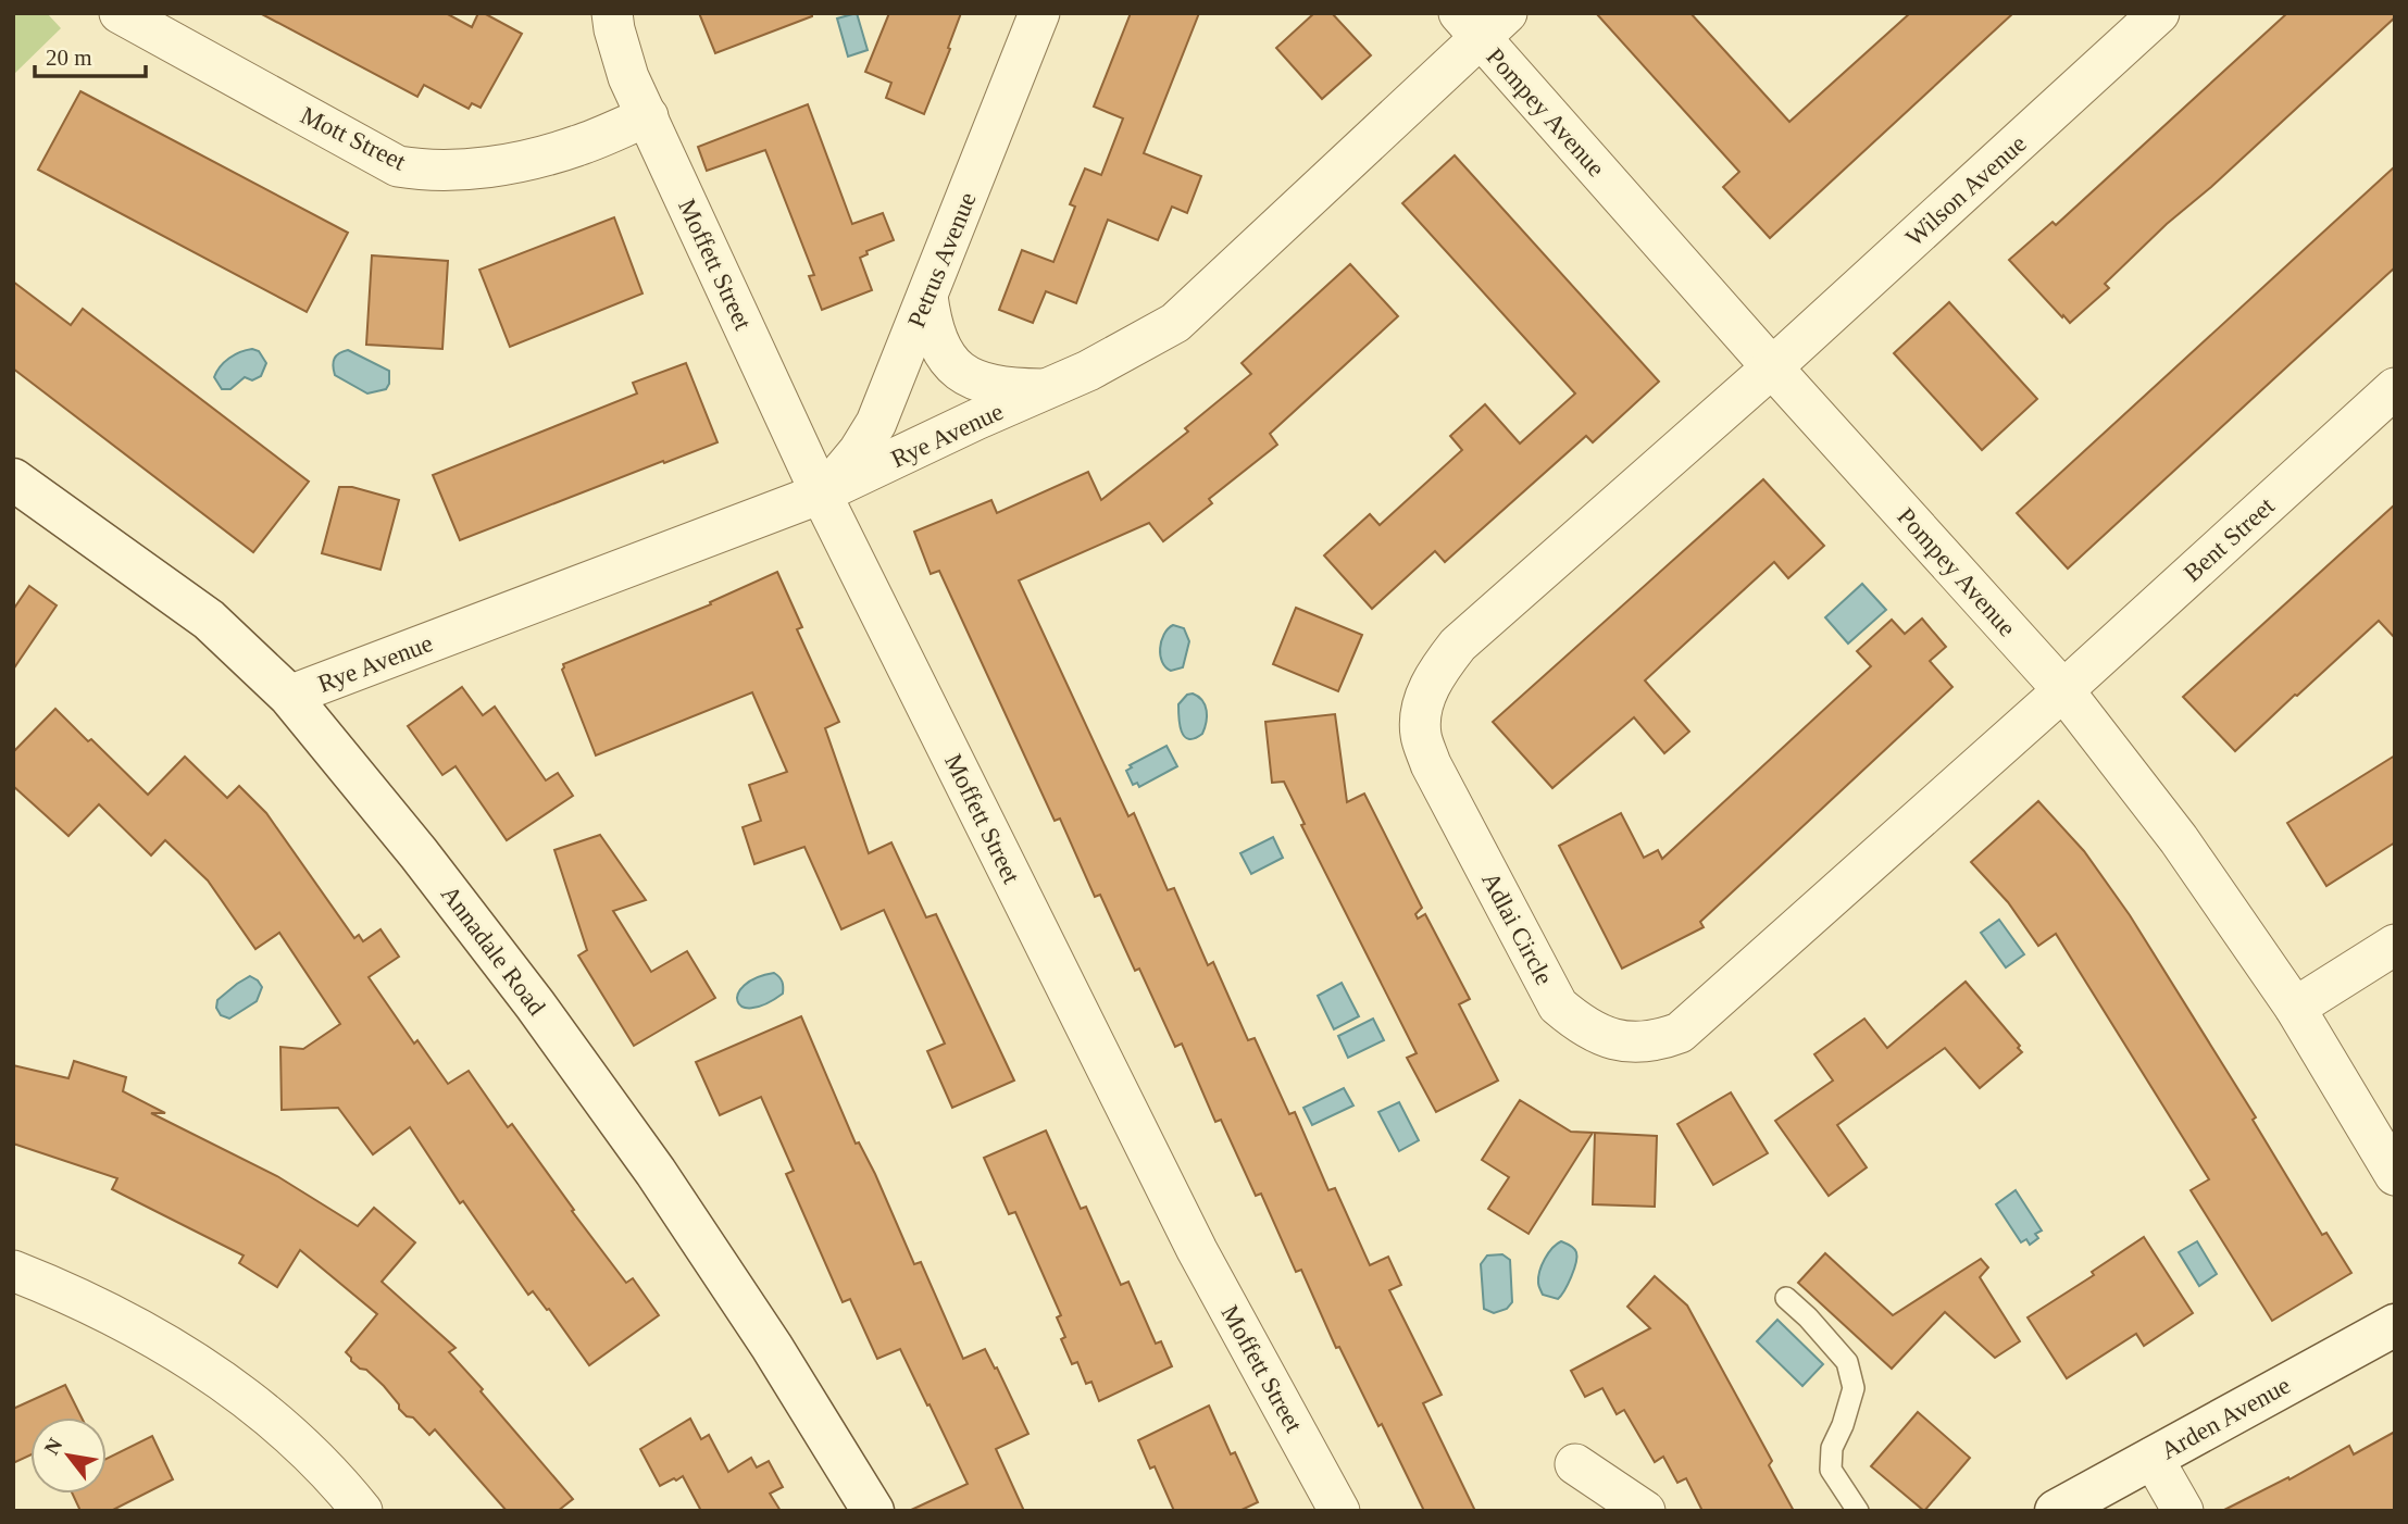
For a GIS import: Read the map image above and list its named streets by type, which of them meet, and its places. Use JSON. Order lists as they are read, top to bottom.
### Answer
{
  "streets": {
    "street": [
      "Pompey Avenue",
      "Mott Street",
      "Wilson Avenue",
      "Petrus Avenue",
      "Moffett Street",
      "Rye Avenue",
      "Bent Street",
      "Adlai Circle",
      "Annadale Road",
      "Arden Avenue"
    ]
  },
  "crossings": [
    ["Pompey Avenue", "Wilson Avenue"],
    ["Pompey Avenue", "Rye Avenue"],
    ["Pompey Avenue", "Bent Street"],
    ["Pompey Avenue", "Adlai Circle"],
    ["Mott Street", "Moffett Street"],
    ["Wilson Avenue", "Adlai Circle"],
    ["Petrus Avenue", "Moffett Street"],
    ["Petrus Avenue", "Rye Avenue"],
    ["Moffett Street", "Rye Avenue"],
    ["Rye Avenue", "Annadale Road"],
    ["Bent Street", "Adlai Circle"]
  ],
  "scale_bar": "20 m",
  "north": "top left"
}
